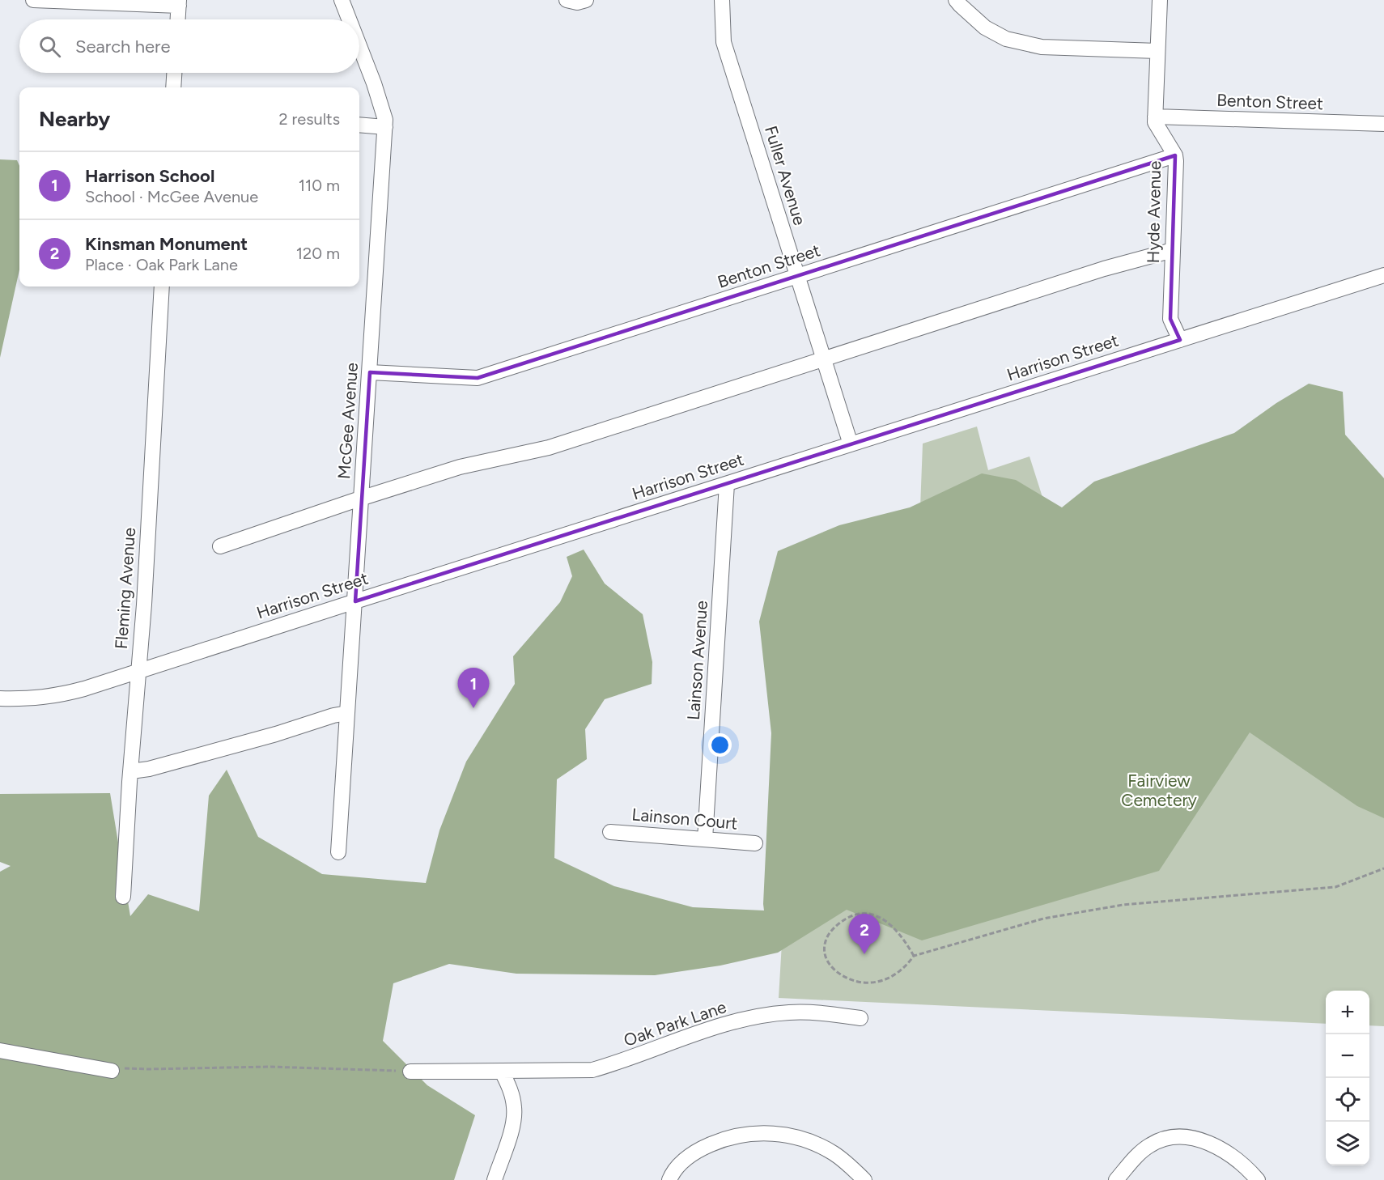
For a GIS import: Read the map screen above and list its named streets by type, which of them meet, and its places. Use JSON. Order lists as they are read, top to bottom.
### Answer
{
  "streets": {
    "street": [
      "Benton Street",
      "Fuller Avenue",
      "Hyde Avenue",
      "Harrison Street",
      "McGee Avenue",
      "Fleming Avenue",
      "Lainson Avenue",
      "Lainson Court",
      "Oak Park Lane"
    ]
  },
  "crossings": [
    ["Benton Street", "Fuller Avenue"],
    ["Benton Street", "Hyde Avenue"],
    ["Benton Street", "McGee Avenue"],
    ["Fuller Avenue", "Harrison Street"],
    ["Hyde Avenue", "Harrison Street"],
    ["Harrison Street", "McGee Avenue"],
    ["Harrison Street", "Fleming Avenue"],
    ["Harrison Street", "Lainson Avenue"],
    ["Lainson Avenue", "Lainson Court"]
  ],
  "parks": ["Fairview Cemetery"],
  "page": {
    "search": "Search here",
    "heading": ["Nearby", "2 results"],
    "list": [
      {
        "mark": "1",
        "name": "Harrison School",
        "note": "School · McGee Avenue",
        "value": "110 m"
      },
      {
        "mark": "2",
        "name": "Kinsman Monument",
        "note": "Place · Oak Park Lane",
        "value": "120 m"
      }
    ],
    "pins": ["1", "2"],
    "map_buttons": ["+", "−"]
  }
}
